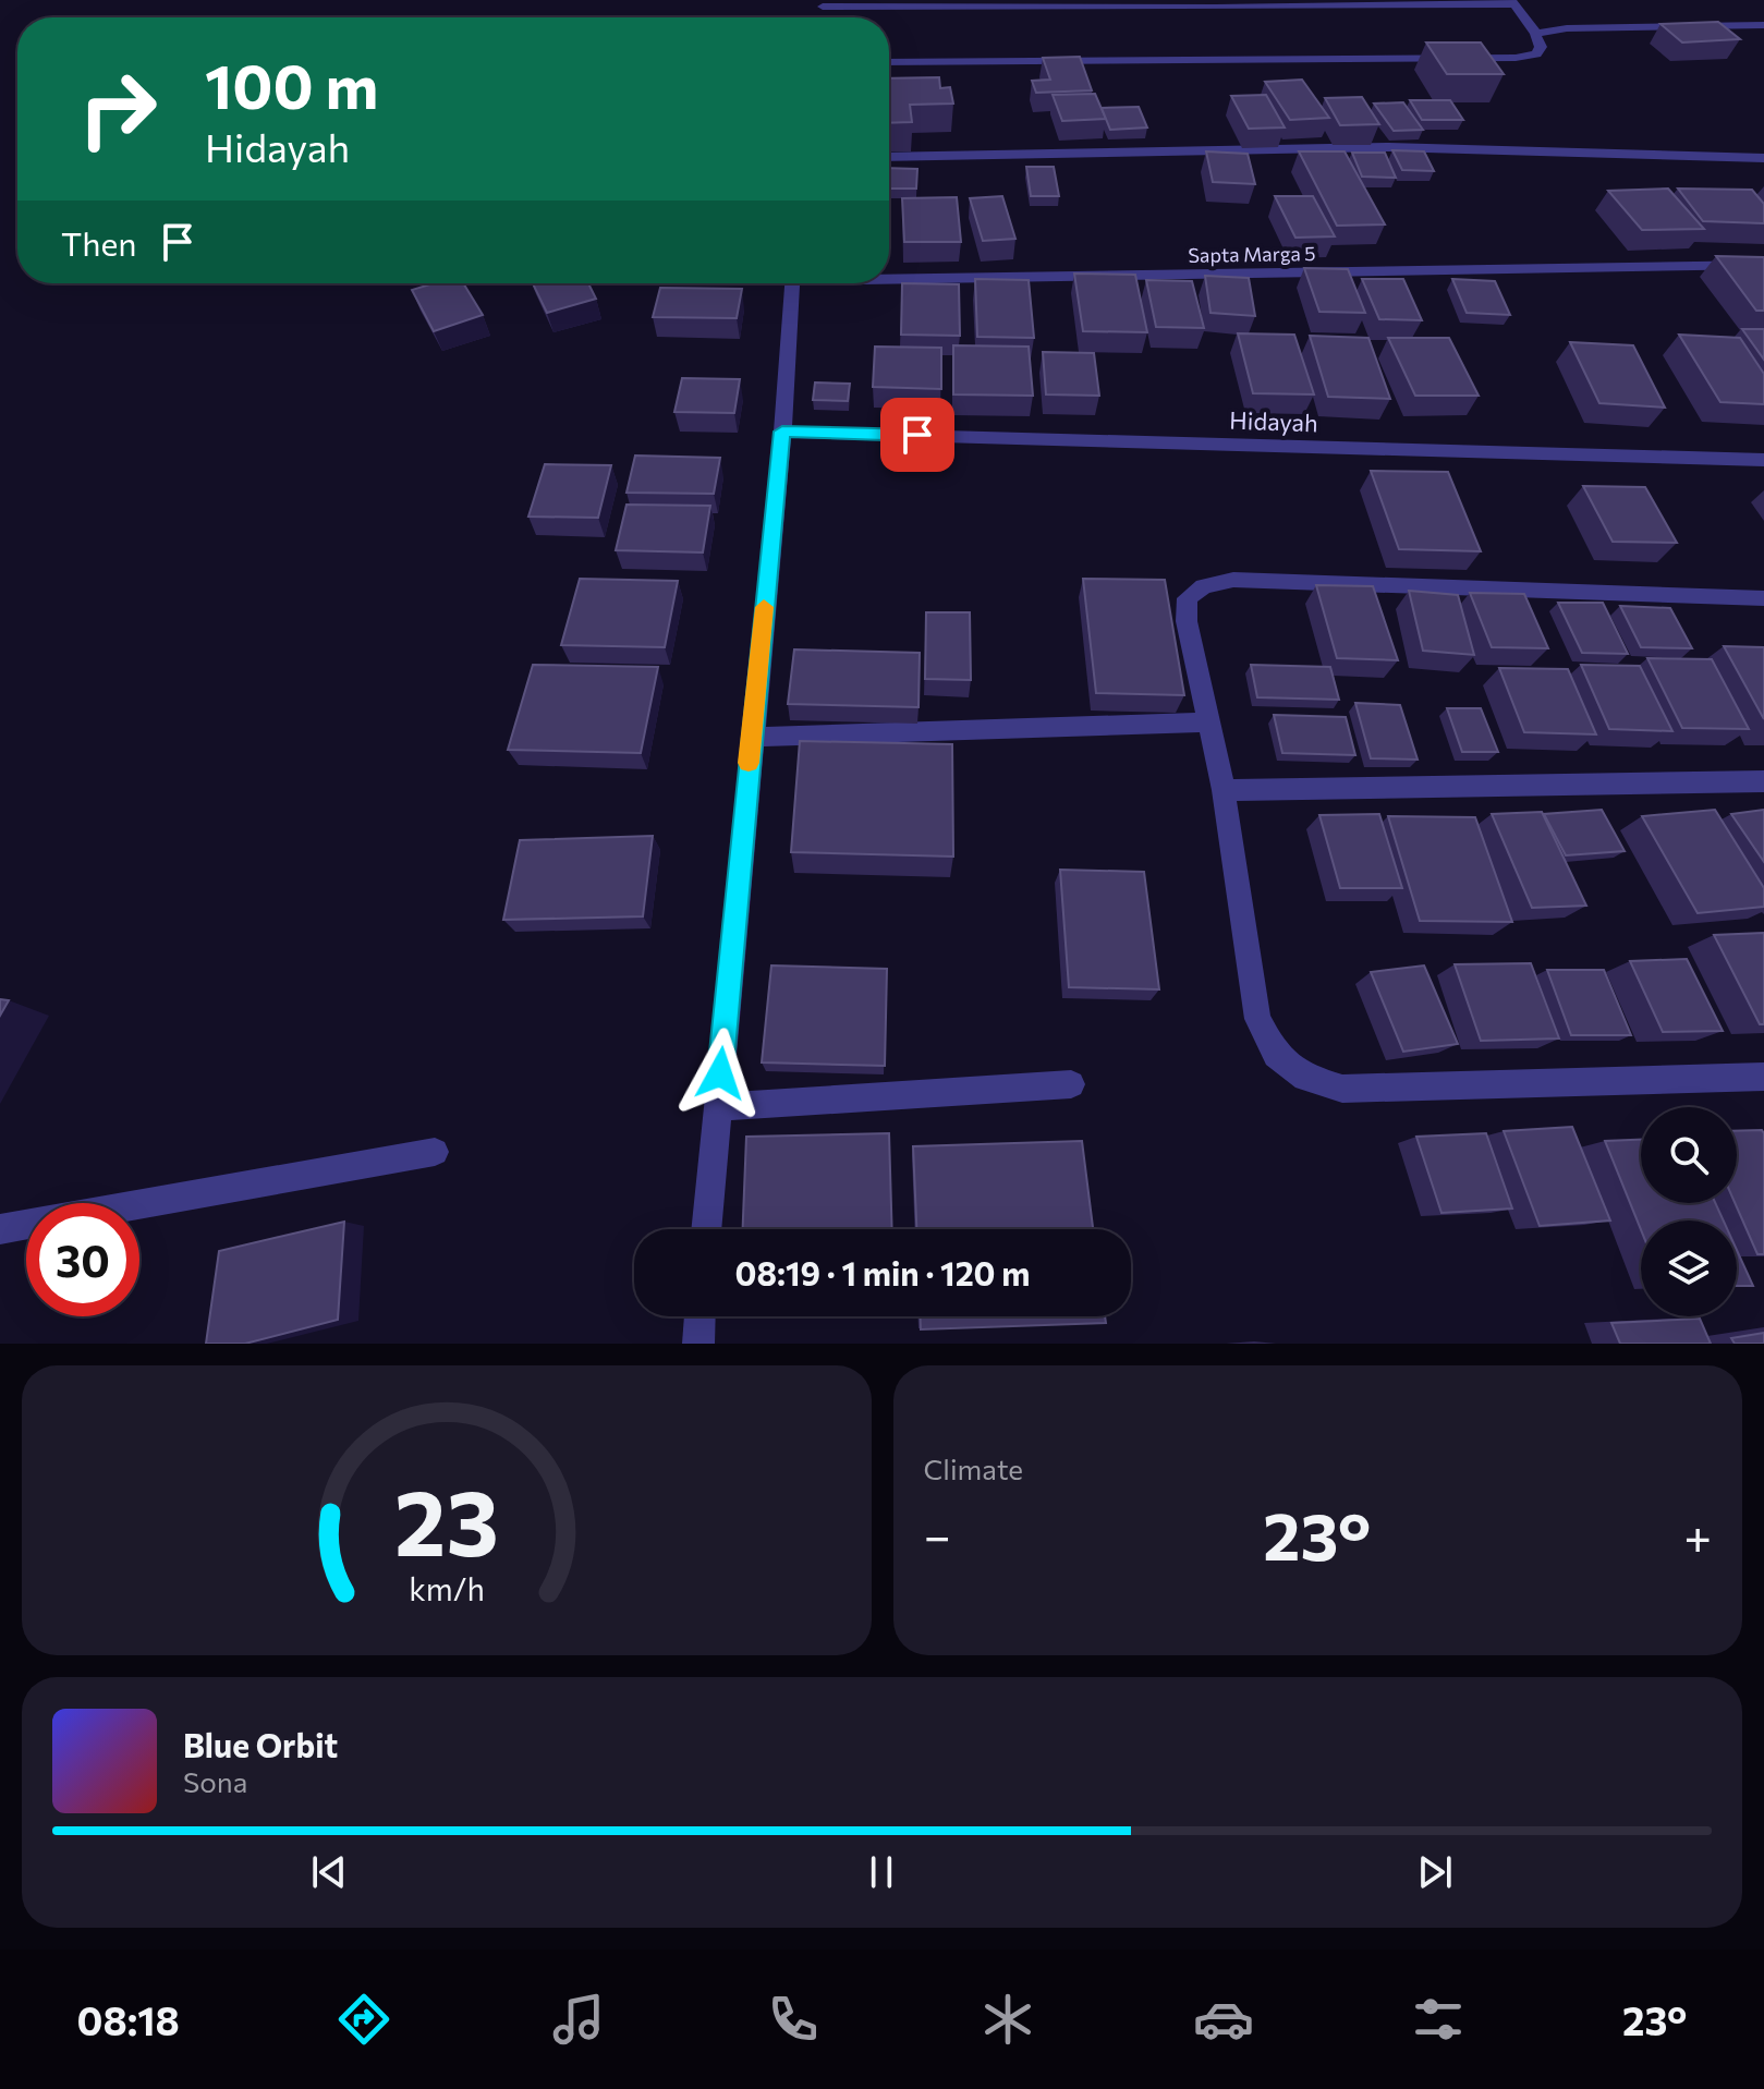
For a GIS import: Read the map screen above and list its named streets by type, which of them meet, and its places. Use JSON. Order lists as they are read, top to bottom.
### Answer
{
  "streets": {
    "street": ["Sapta Marga 5", "Hidayah"]
  },
  "page": {
    "turn": ["100 m", "Hidayah"],
    "then": "Then",
    "limit": "30",
    "trip": "08:19 · 1 min · 120 m",
    "tile": "Climate",
    "heat": ["−", "23°", "+"],
    "song": ["Blue Orbit", "Sona"],
    "tabs": ["08:18", "23°"],
    "gauge": ["23", "km/h"]
  }
}
